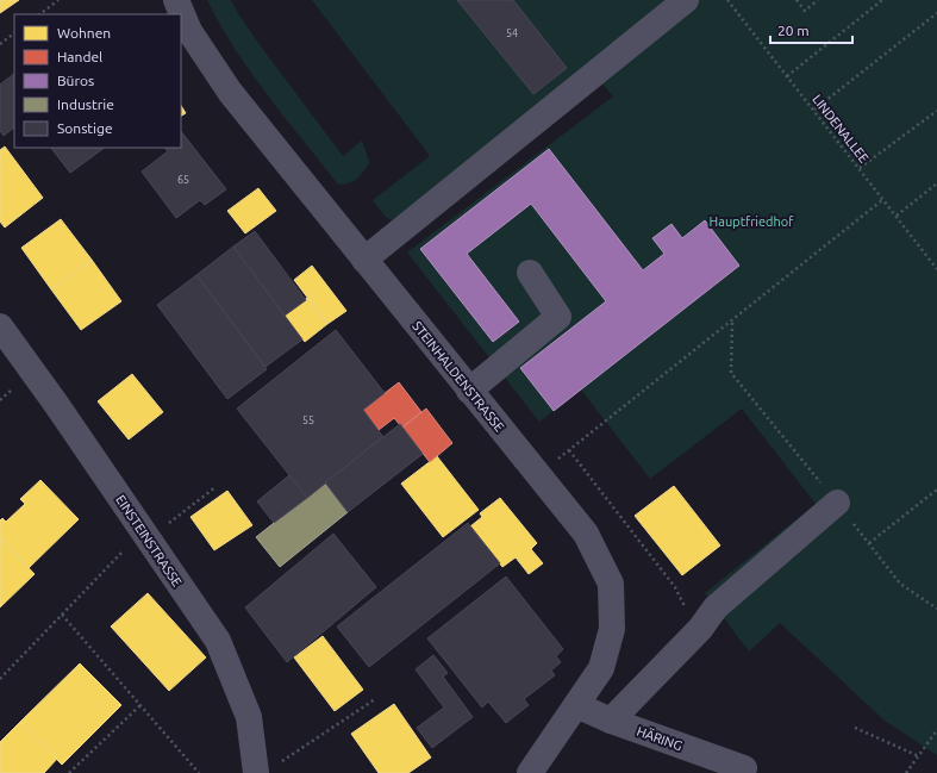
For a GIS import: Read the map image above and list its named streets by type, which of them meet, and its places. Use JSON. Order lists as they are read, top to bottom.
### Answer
{
  "streets": {
    "street": ["STEINHALDENSTRASSE", "EINSTEINSTRASSE", "HÄRING"],
    "path": ["LINDENALLEE"]
  },
  "crossings": [
    ["STEINHALDENSTRASSE", "HÄRING"]
  ],
  "parks": ["Hauptfriedhof"],
  "house_numbers": ["54", "65", "55"],
  "legend": [
    "Wohnen",
    "Handel",
    "Büros",
    "Industrie",
    "Sonstige"
  ],
  "scale_bar": "20 m"
}
